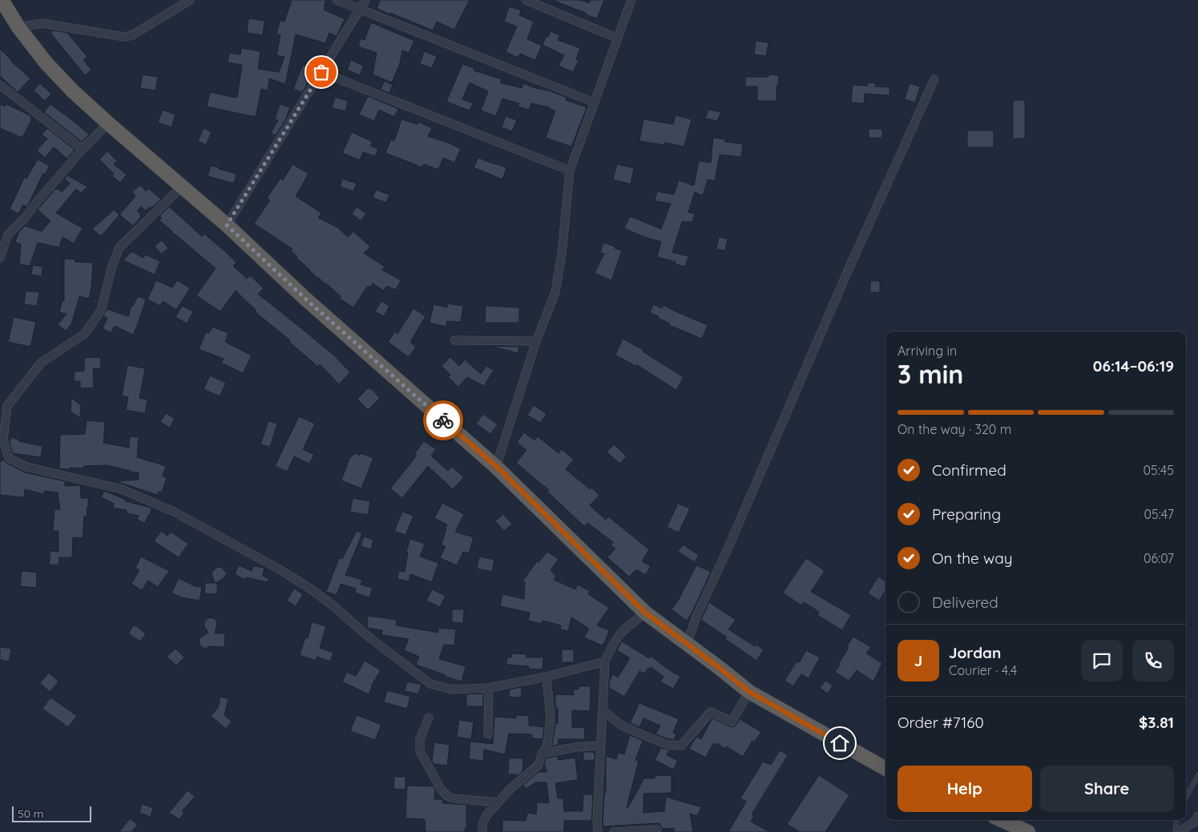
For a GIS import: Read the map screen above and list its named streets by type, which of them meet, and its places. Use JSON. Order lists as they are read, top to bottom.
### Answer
{
  "scale_bar": "50 m",
  "page": {
    "heading": ["3 min", "Arriving in", "06:14–06:19"],
    "panel": [
      "Jordan",
      "Courier · 4.4",
      "Order #7160",
      "$3.81"
    ],
    "bar": "On the way · 320 m",
    "list": [
      ["Confirmed", "05:45"],
      ["Preparing", "05:47"],
      ["On the way", "06:07"],
      "Delivered"
    ],
    "round": "J",
    "buttons": ["Help", "Share"],
    "scale": "50 m"
  }
}
